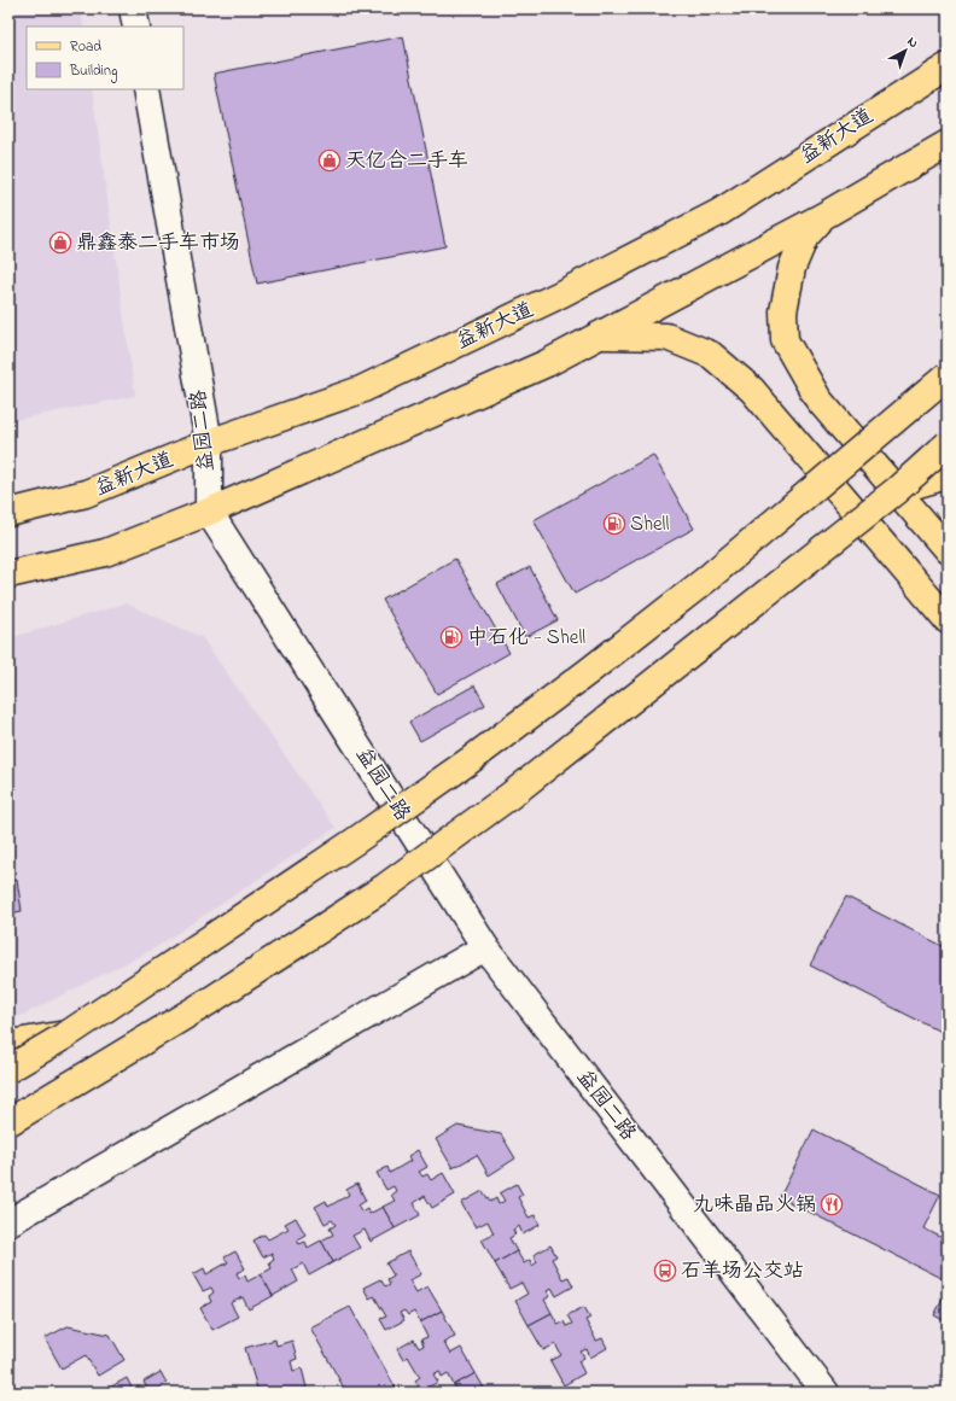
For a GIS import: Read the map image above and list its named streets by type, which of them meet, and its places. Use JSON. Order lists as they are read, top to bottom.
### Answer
{
  "streets": {
    "main road": ["益新大道"],
    "street": ["益园二路"]
  },
  "crossings": [
    ["益新大道", "益园二路"]
  ],
  "places": {
    "shop": ["天亿合二手车", "鼎鑫泰二手车市场"],
    "fuel station": ["Shell", "中石化 - Shell"],
    "restaurant": ["九味晶品火锅"],
    "bus stop": ["石羊场公交站"]
  },
  "legend": ["Road", "Building"],
  "north": "top right"
}
